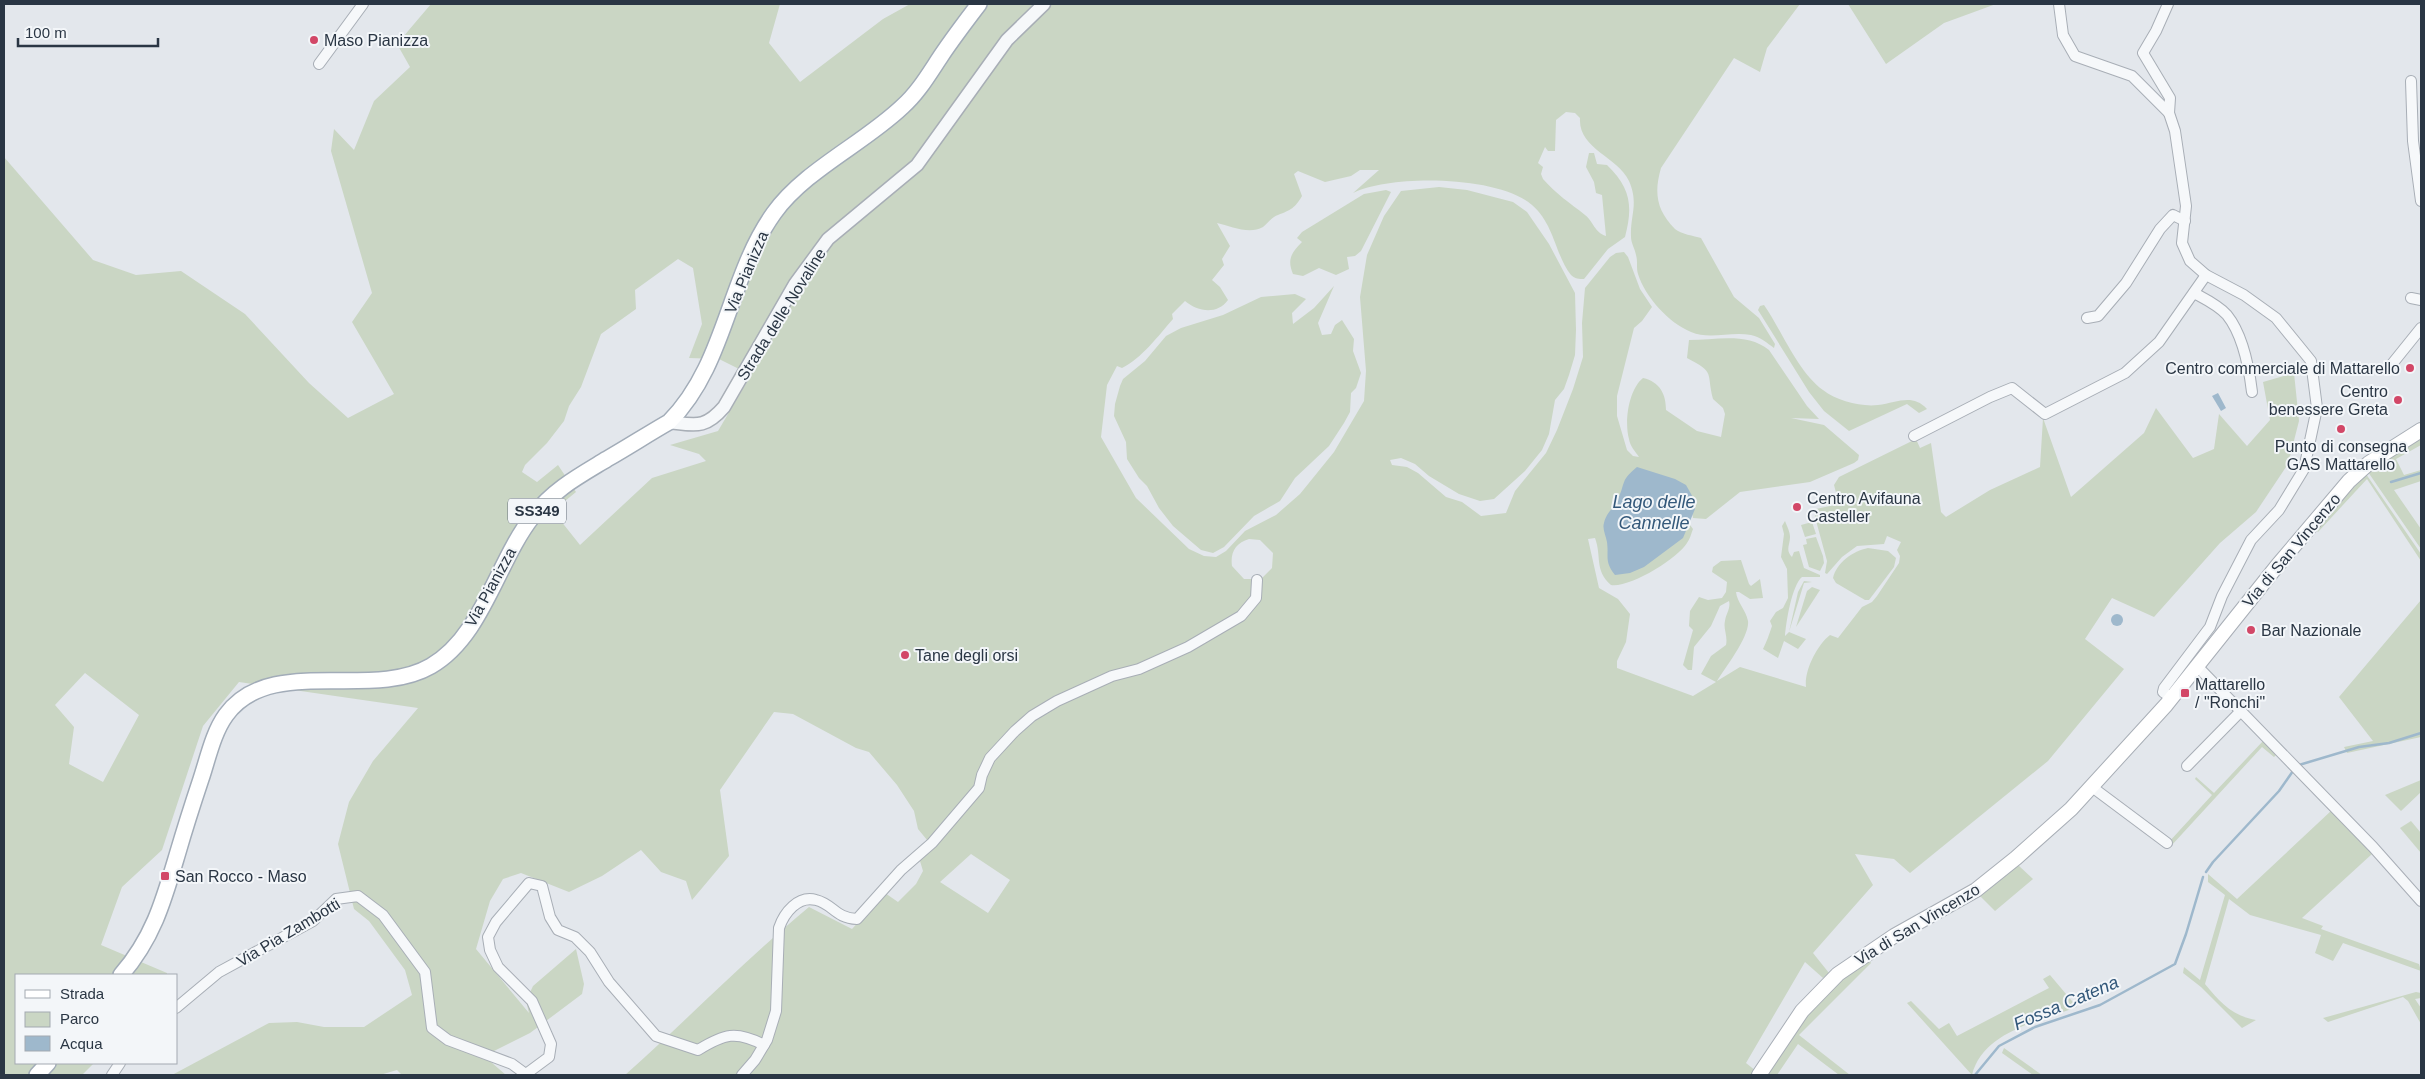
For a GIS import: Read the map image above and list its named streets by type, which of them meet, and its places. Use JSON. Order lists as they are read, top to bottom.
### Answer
{
  "streets": {
    "main road": ["Via Pianizza", "SS349", "Via di San Vincenzo"],
    "street": ["Strada delle Novaline", "Via Pia Zambotti"]
  },
  "crossings": [
    ["Via Pianizza", "Strada delle Novaline"]
  ],
  "water": ["Lago delle Cannelle", "Fossa Catena"],
  "places": {
    "other": [
      "Maso Pianizza",
      "Centro commerciale di Mattarello",
      "Centro benessere Greta",
      "Punto di consegna GAS Mattarello",
      "Centro Avifauna Casteller",
      "Bar Nazionale",
      "Tane degli orsi"
    ],
    "transit": ["Mattarello / \"Ronchi\"", "San Rocco - Maso"]
  },
  "legend": ["Strada", "Parco", "Acqua"],
  "scale_bar": "100 m"
}
